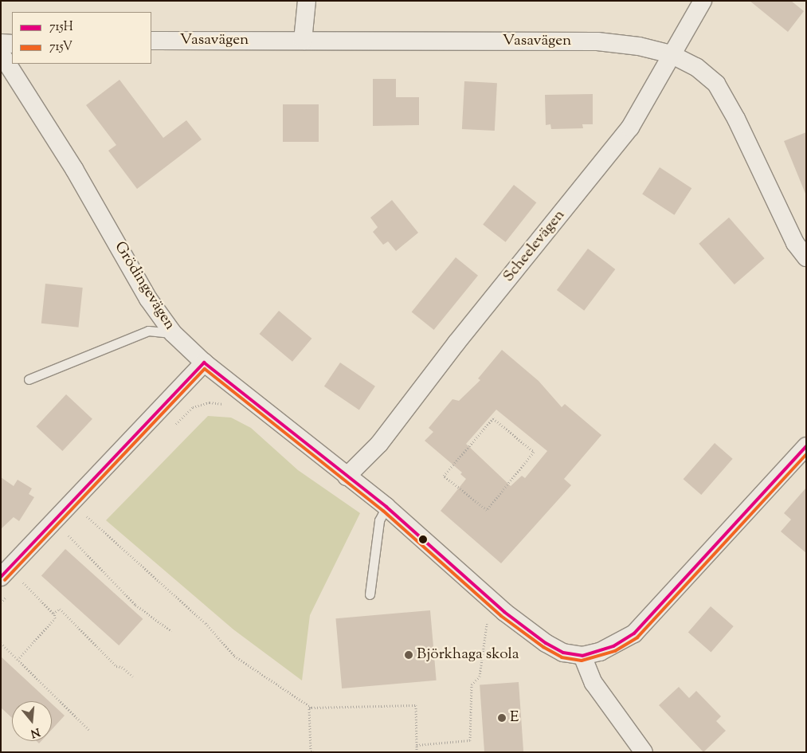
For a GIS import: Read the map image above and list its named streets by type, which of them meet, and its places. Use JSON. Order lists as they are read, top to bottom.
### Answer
{
  "streets": {
    "street": ["Vasavägen", "Scheelevägen", "Grödingevägen"]
  },
  "crossings": [
    ["Vasavägen", "Scheelevägen"],
    ["Scheelevägen", "Grödingevägen"]
  ],
  "places": ["Björkhaga skola", "E"],
  "lines": ["transit line 715H", "transit line 715V"],
  "legend": ["715H", "715V"],
  "north": "bottom"
}
